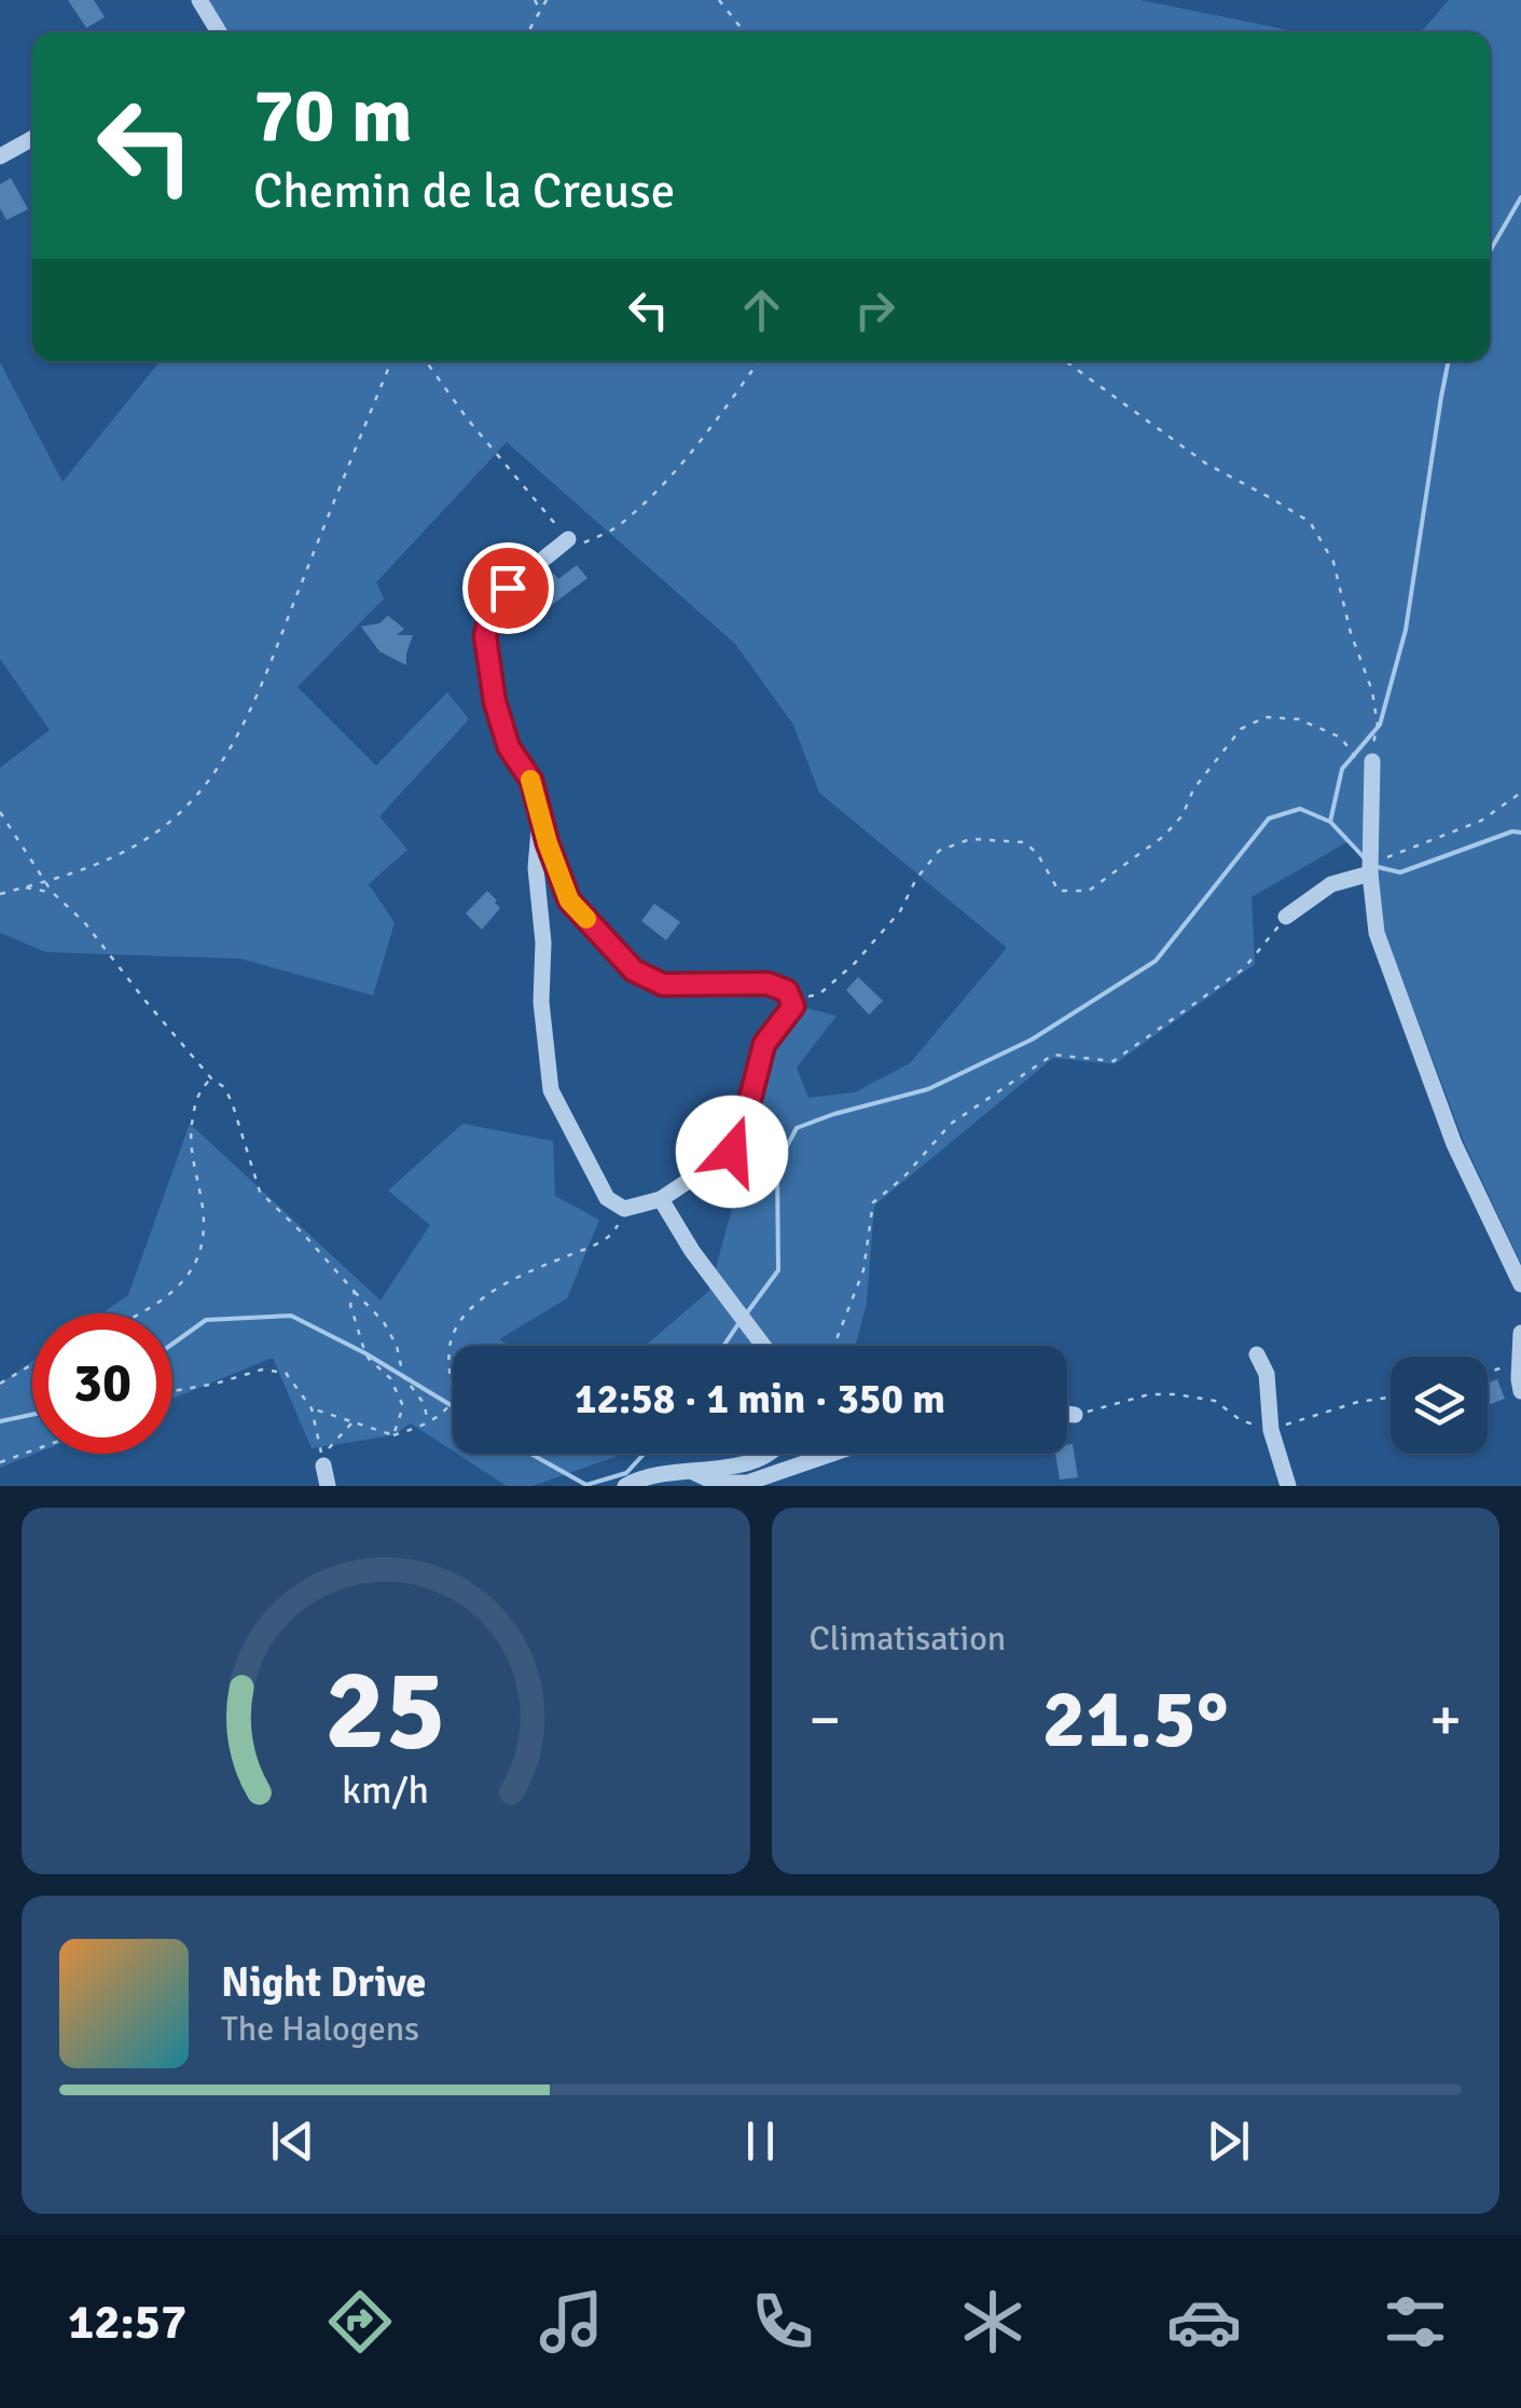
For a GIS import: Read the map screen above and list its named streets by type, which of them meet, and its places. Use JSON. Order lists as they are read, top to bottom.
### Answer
{
  "page": {
    "turn": ["70 m", "Chemin de la Creuse"],
    "limit": "30",
    "trip": "12:58 · 1 min · 350 m",
    "tile": "Climatisation",
    "heat": ["−", "21.5°", "+"],
    "song": ["Night Drive", "The Halogens"],
    "tabs": "12:57",
    "gauge": ["25", "km/h"]
  }
}
